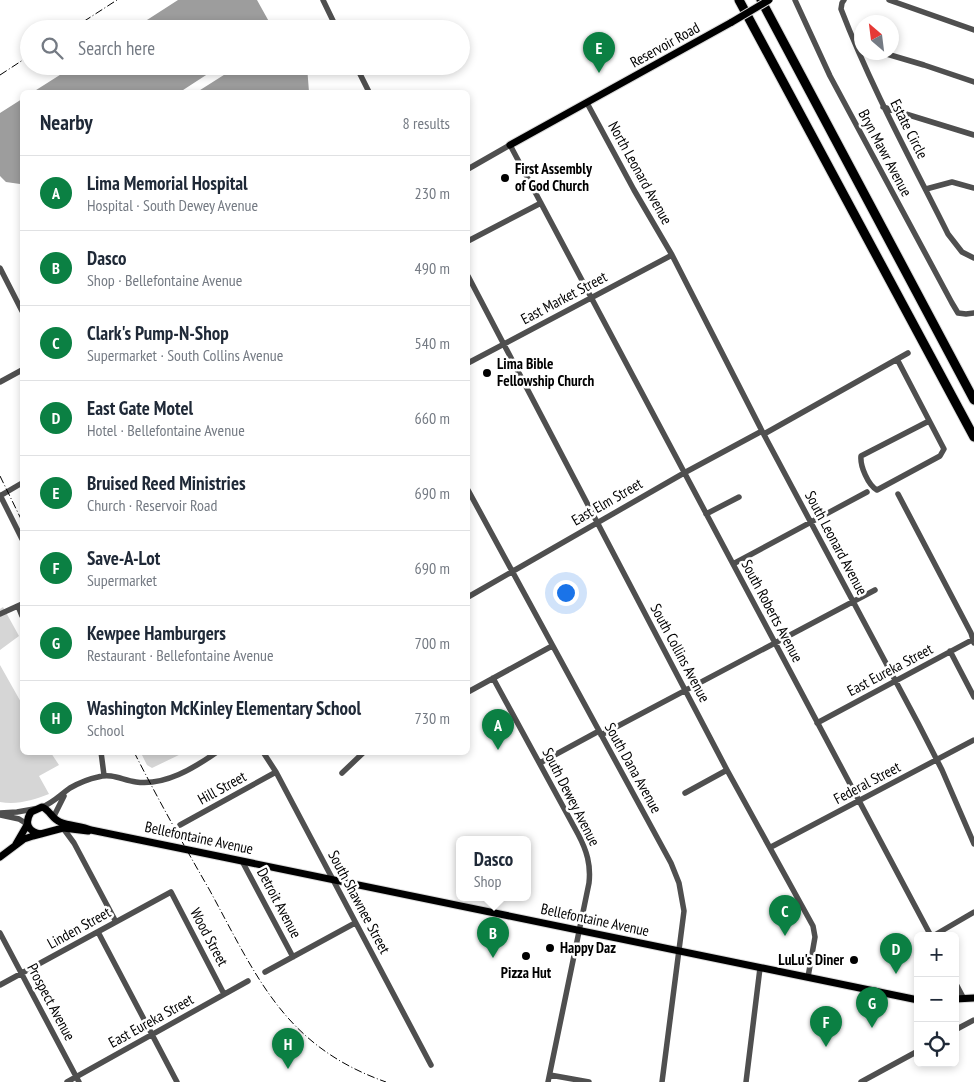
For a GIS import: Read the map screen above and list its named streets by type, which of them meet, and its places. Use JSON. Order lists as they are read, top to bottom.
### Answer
{
  "streets": {
    "main road": ["Reservoir Road", "Bellefontaine Avenue"],
    "street": [
      "Estate Circle",
      "Bryn Mawr Avenue",
      "North Leonard Avenue",
      "East Market Street",
      "East Elm Street",
      "South Leonard Avenue",
      "South Roberts Avenue",
      "South Collins Avenue",
      "East Eureka Street",
      "South Dana Avenue",
      "Federal Street",
      "Hill Street",
      "South Dewey Avenue",
      "South Shawnee Street",
      "Detroit Avenue",
      "Linden Street",
      "Wood Street",
      "Prospect Avenue"
    ]
  },
  "crossings": [
    ["Reservoir Road", "North Leonard Avenue"],
    ["Reservoir Road", "South Roberts Avenue"],
    ["North Leonard Avenue", "East Market Street"],
    ["North Leonard Avenue", "South Leonard Avenue"],
    ["East Market Street", "South Leonard Avenue"],
    ["East Market Street", "South Roberts Avenue"],
    ["East Market Street", "South Collins Avenue"],
    ["East Elm Street", "South Leonard Avenue"],
    ["East Elm Street", "South Roberts Avenue"],
    ["East Elm Street", "South Collins Avenue"],
    ["East Elm Street", "South Dana Avenue"],
    ["South Leonard Avenue", "East Eureka Street"],
    ["South Leonard Avenue", "Federal Street"],
    ["South Roberts Avenue", "East Eureka Street"],
    ["South Roberts Avenue", "Federal Street"],
    ["South Collins Avenue", "Federal Street"],
    ["South Collins Avenue", "Bellefontaine Avenue"],
    ["East Eureka Street", "Wood Street"],
    ["East Eureka Street", "Prospect Avenue"],
    ["South Dana Avenue", "Bellefontaine Avenue"],
    ["Hill Street", "South Shawnee Street"],
    ["South Dewey Avenue", "Bellefontaine Avenue"],
    ["Bellefontaine Avenue", "South Shawnee Street"],
    ["Bellefontaine Avenue", "Detroit Avenue"],
    ["Linden Street", "Wood Street"],
    ["Linden Street", "Prospect Avenue"]
  ],
  "places": [
    "First Assembly of God Church",
    "Lima Bible Fellowship Church",
    "Happy Daz",
    "Pizza Hut",
    "LuLu's Diner"
  ],
  "north": "top left",
  "page": {
    "search": "Search here",
    "pins": [
      "E",
      "A",
      "C",
      "B",
      "D",
      "G",
      "F",
      "H"
    ],
    "heading": ["Nearby", "8 results"],
    "list": [
      {
        "mark": "A",
        "name": "Lima Memorial Hospital",
        "note": "Hospital · South Dewey Avenue",
        "value": "230 m"
      },
      {
        "mark": "B",
        "name": "Dasco",
        "note": "Shop · Bellefontaine Avenue",
        "value": "490 m"
      },
      {
        "mark": "C",
        "name": "Clark's Pump-N-Shop",
        "note": "Supermarket · South Collins Avenue",
        "value": "540 m"
      },
      {
        "mark": "D",
        "name": "East Gate Motel",
        "note": "Hotel · Bellefontaine Avenue",
        "value": "660 m"
      },
      {
        "mark": "E",
        "name": "Bruised Reed Ministries",
        "note": "Church · Reservoir Road",
        "value": "690 m"
      },
      {
        "mark": "F",
        "name": "Save-A-Lot",
        "note": "Supermarket",
        "value": "690 m"
      },
      {
        "mark": "G",
        "name": "Kewpee Hamburgers",
        "note": "Restaurant · Bellefontaine Avenue",
        "value": "700 m"
      },
      {
        "mark": "H",
        "name": "Washington McKinley Elementary School",
        "note": "School",
        "value": "730 m"
      }
    ],
    "popup": ["Dasco", "Shop"],
    "map_buttons": ["+", "−"]
  }
}
